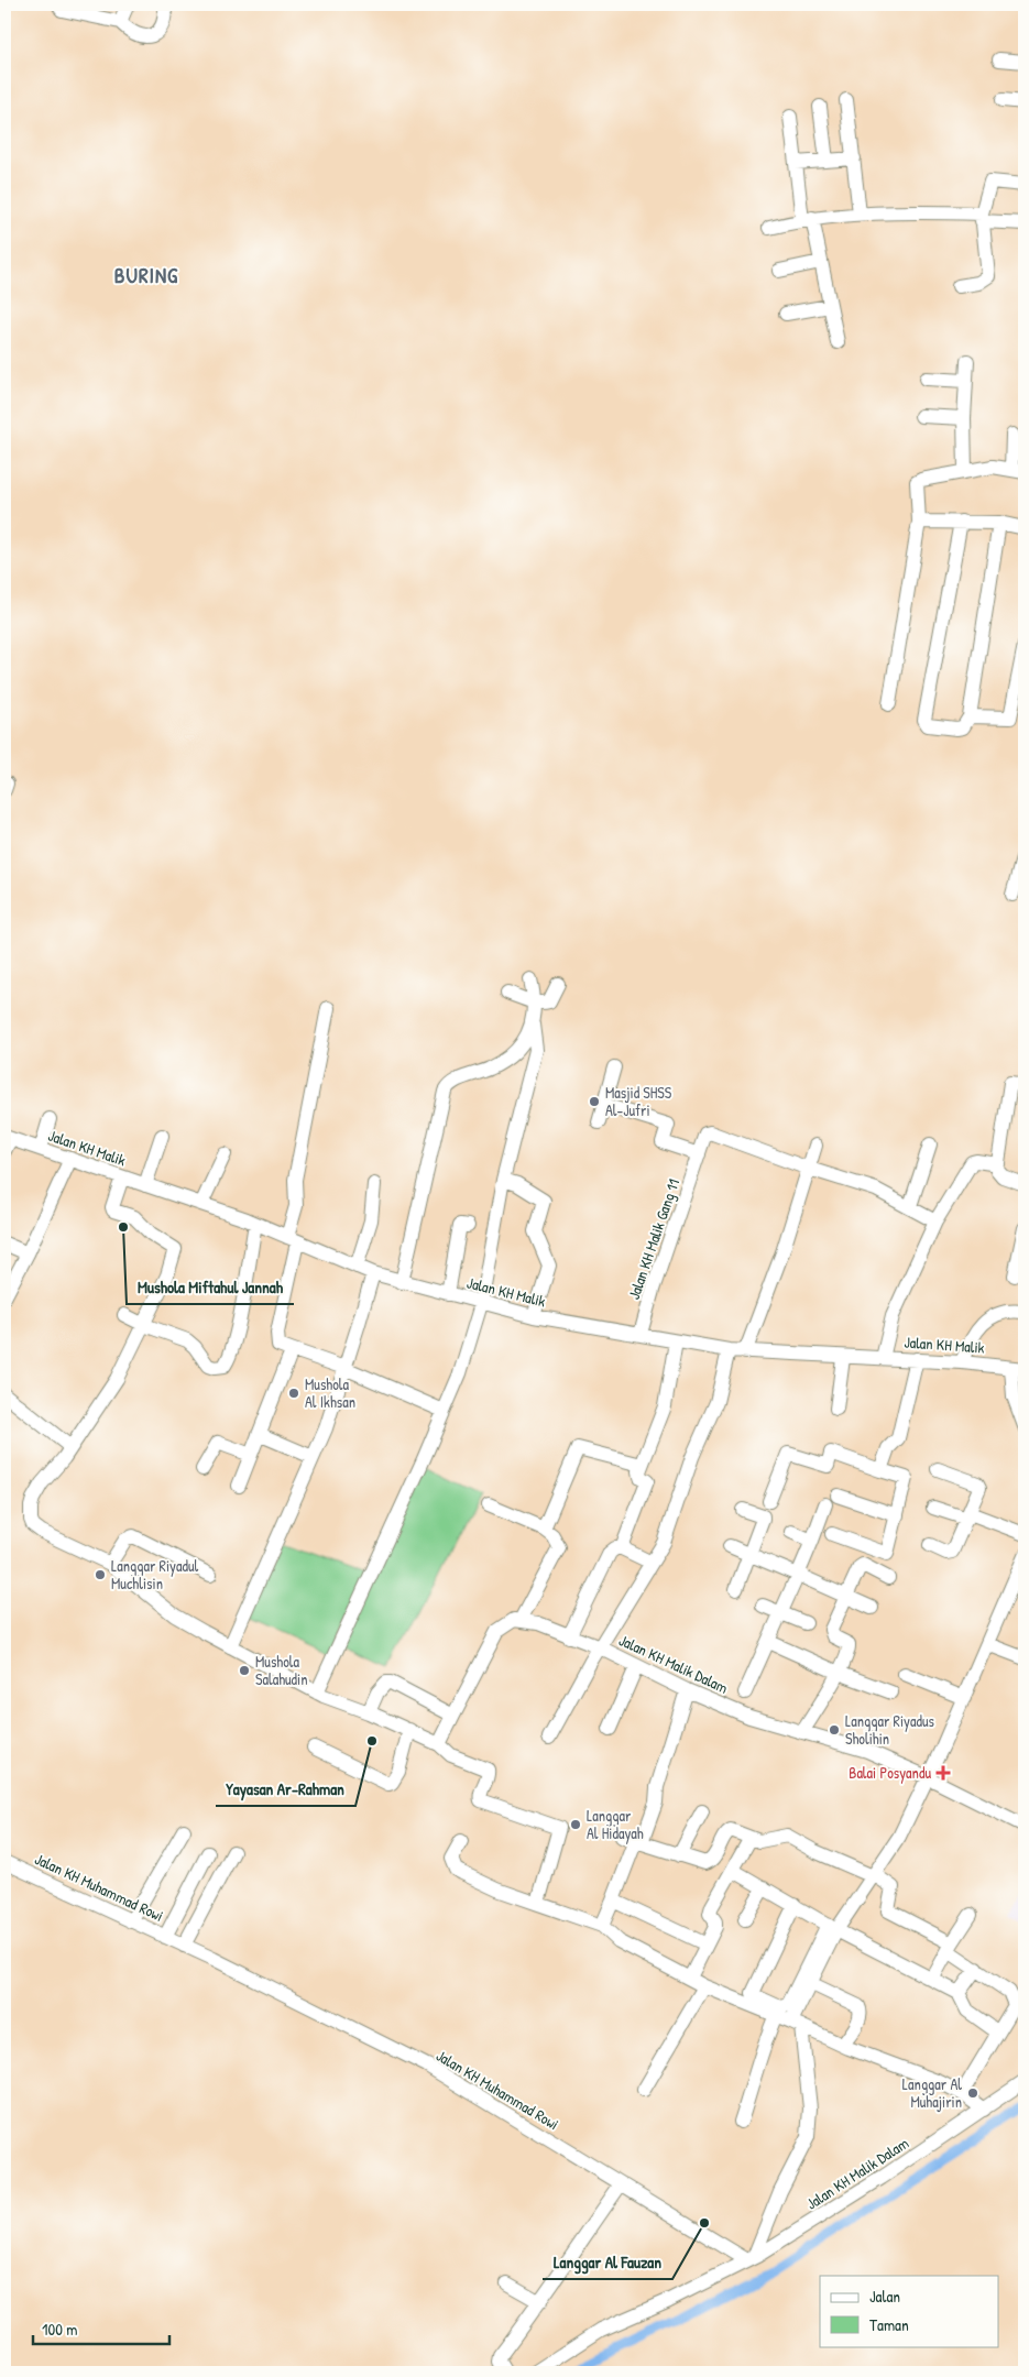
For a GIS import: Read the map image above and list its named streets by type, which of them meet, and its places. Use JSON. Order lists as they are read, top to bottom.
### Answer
{
  "streets": {
    "street": [
      "Jalan KH Malik",
      "Jalan KH Malik Gang 11",
      "Jalan KH Malik Dalam",
      "Jalan KH Muhammad Rowi"
    ]
  },
  "crossings": [
    ["Jalan KH Malik", "Jalan KH Malik Gang 11"],
    ["Jalan KH Malik Dalam", "Jalan KH Muhammad Rowi"]
  ],
  "districts": ["BURING"],
  "places": {
    "other": [
      "Masjid SHSS Al-Jufri",
      "Mushola Miftahul Jannah",
      "Mushola Al Ikhsan",
      "Langgar Riyadul Muchlisin",
      "Mushola Salahudin",
      "Langgar Riyadus Sholihin",
      "Yayasan Ar-Rahman",
      "Langgar Al Hidayah",
      "Langgar Al Muhajirin",
      "Langgar Al Fauzan"
    ],
    "health": ["Balai Posyandu"]
  },
  "legend": ["Jalan", "Taman"],
  "scale_bar": "100 m"
}
